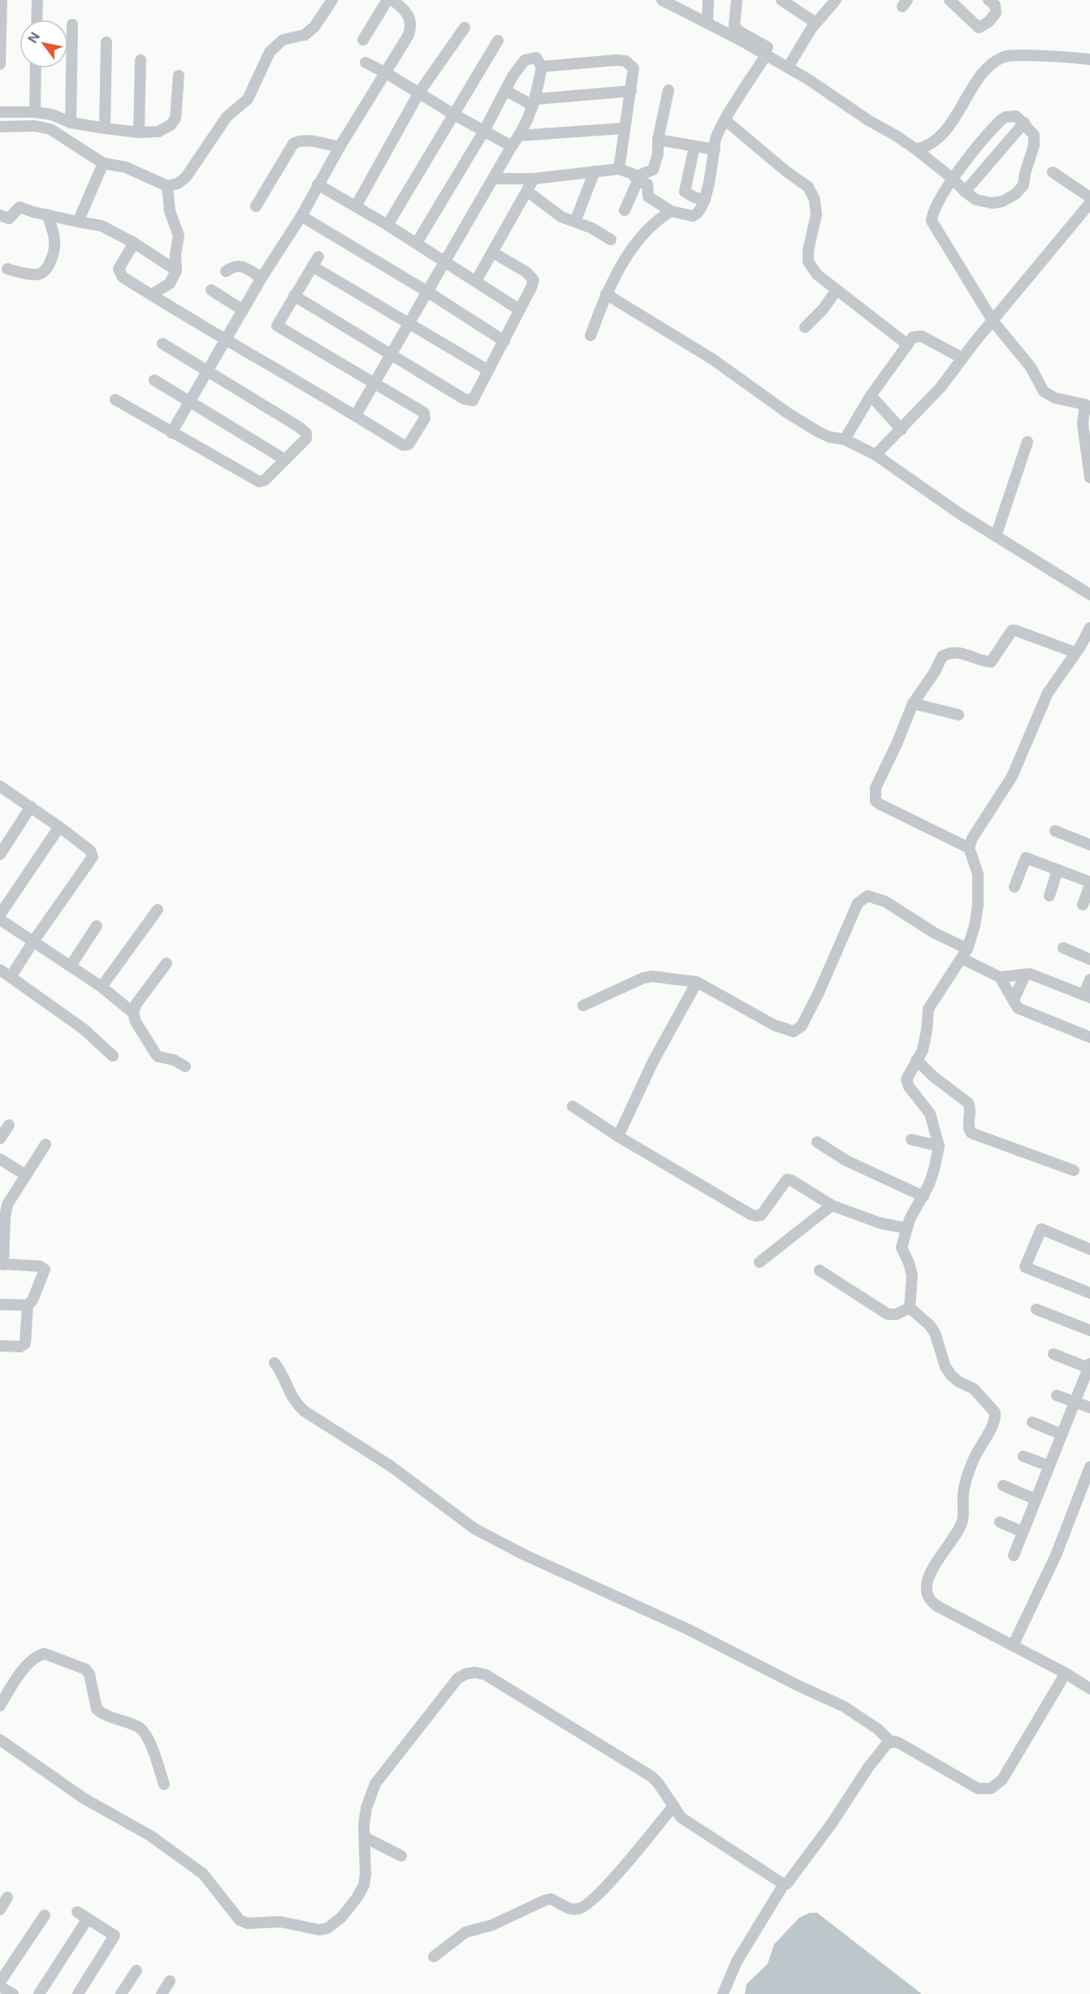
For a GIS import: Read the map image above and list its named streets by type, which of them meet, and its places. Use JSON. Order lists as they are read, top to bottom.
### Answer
{
  "north": "top left"
}
